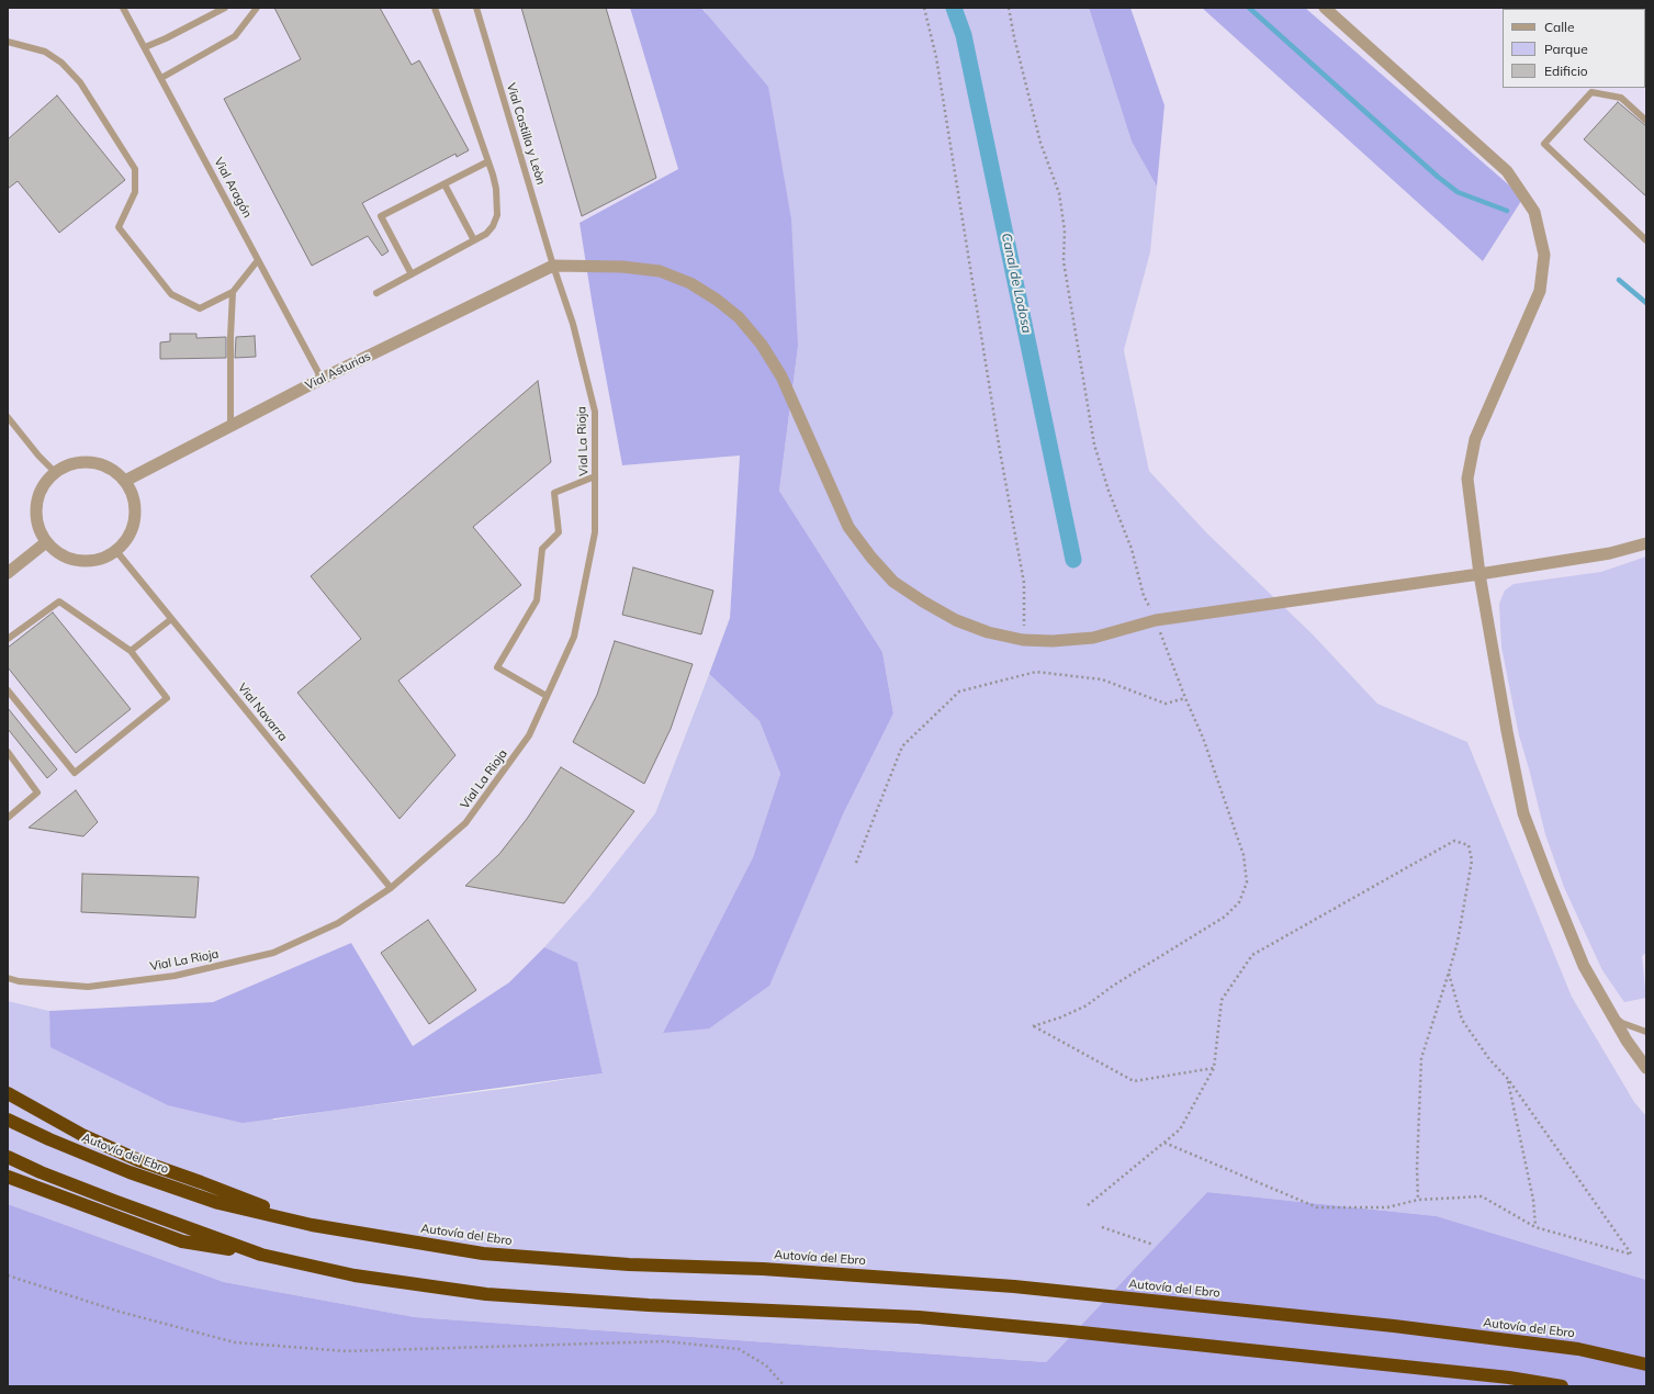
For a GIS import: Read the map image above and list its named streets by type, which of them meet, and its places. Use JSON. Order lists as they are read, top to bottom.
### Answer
{
  "streets": {
    "highway": ["Autovía del Ebro"],
    "street": ["Vial Asturias"],
    "lane": [
      "Vial Castilla y Leòn",
      "Vial Aragón",
      "Vial La Rioja",
      "Vial Navarra"
    ]
  },
  "crossings": [
    ["Vial Castilla y Leòn", "Vial Asturias"],
    ["Vial Castilla y Leòn", "Vial La Rioja"],
    ["Vial Aragón", "Vial Asturias"],
    ["Vial Asturias", "Vial La Rioja"],
    ["Vial Asturias", "Vial Navarra"],
    ["Vial La Rioja", "Vial Navarra"]
  ],
  "water": ["Canal de Lodosa"],
  "legend": ["Calle", "Parque", "Edificio"]
}
